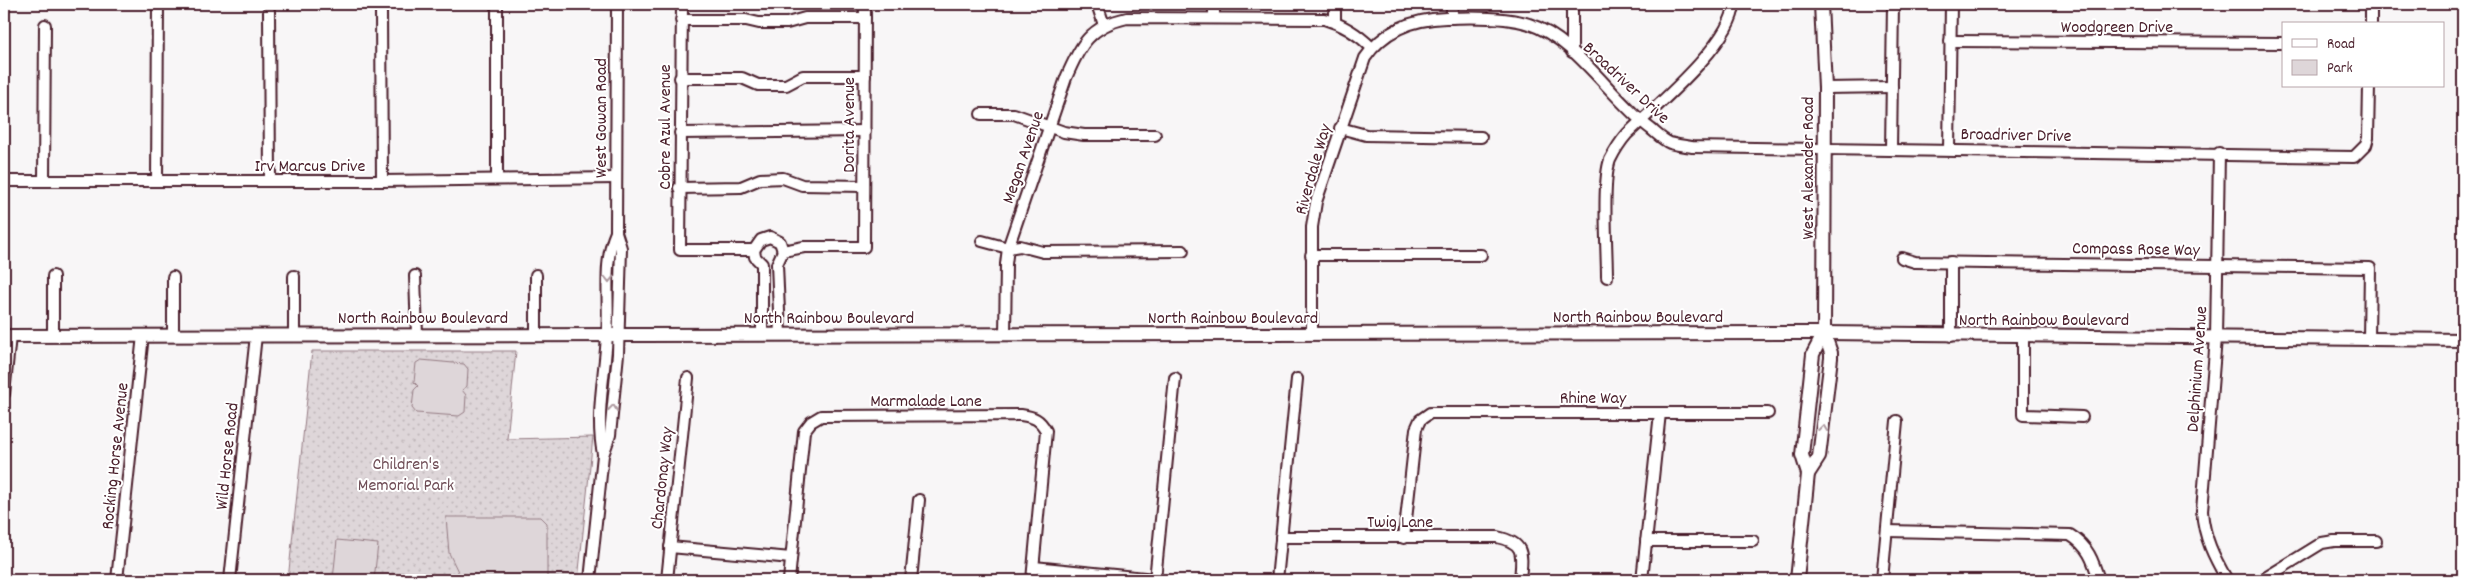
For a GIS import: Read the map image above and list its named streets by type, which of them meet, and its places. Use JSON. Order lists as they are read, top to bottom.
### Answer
{
  "streets": {
    "main road": ["West Alexander Road", "North Rainbow Boulevard"],
    "street": [
      "Woodgreen Drive",
      "Broadriver Drive",
      "West Gowan Road",
      "Dorita Avenue",
      "Cobre Azul Avenue",
      "Megan Avenue",
      "Irv Marcus Drive",
      "Riverdale Way",
      "Compass Rose Way",
      "Delphinium Avenue",
      "Rhine Way",
      "Marmalade Lane",
      "Rocking Horse Avenue",
      "Wild Horse Road",
      "Chardonay Way",
      "Twig Lane"
    ]
  },
  "crossings": [
    ["Broadriver Drive", "West Alexander Road"],
    ["Broadriver Drive", "Riverdale Way"],
    ["Broadriver Drive", "Delphinium Avenue"],
    ["West Gowan Road", "Irv Marcus Drive"],
    ["West Gowan Road", "North Rainbow Boulevard"],
    ["Megan Avenue", "North Rainbow Boulevard"],
    ["West Alexander Road", "North Rainbow Boulevard"],
    ["Riverdale Way", "North Rainbow Boulevard"],
    ["Compass Rose Way", "North Rainbow Boulevard"],
    ["Compass Rose Way", "Delphinium Avenue"],
    ["North Rainbow Boulevard", "Delphinium Avenue"],
    ["North Rainbow Boulevard", "Rocking Horse Avenue"],
    ["North Rainbow Boulevard", "Wild Horse Road"],
    ["Rhine Way", "Twig Lane"]
  ],
  "parks": ["Children's Memorial Park"],
  "legend": ["Road", "Park"]
}
